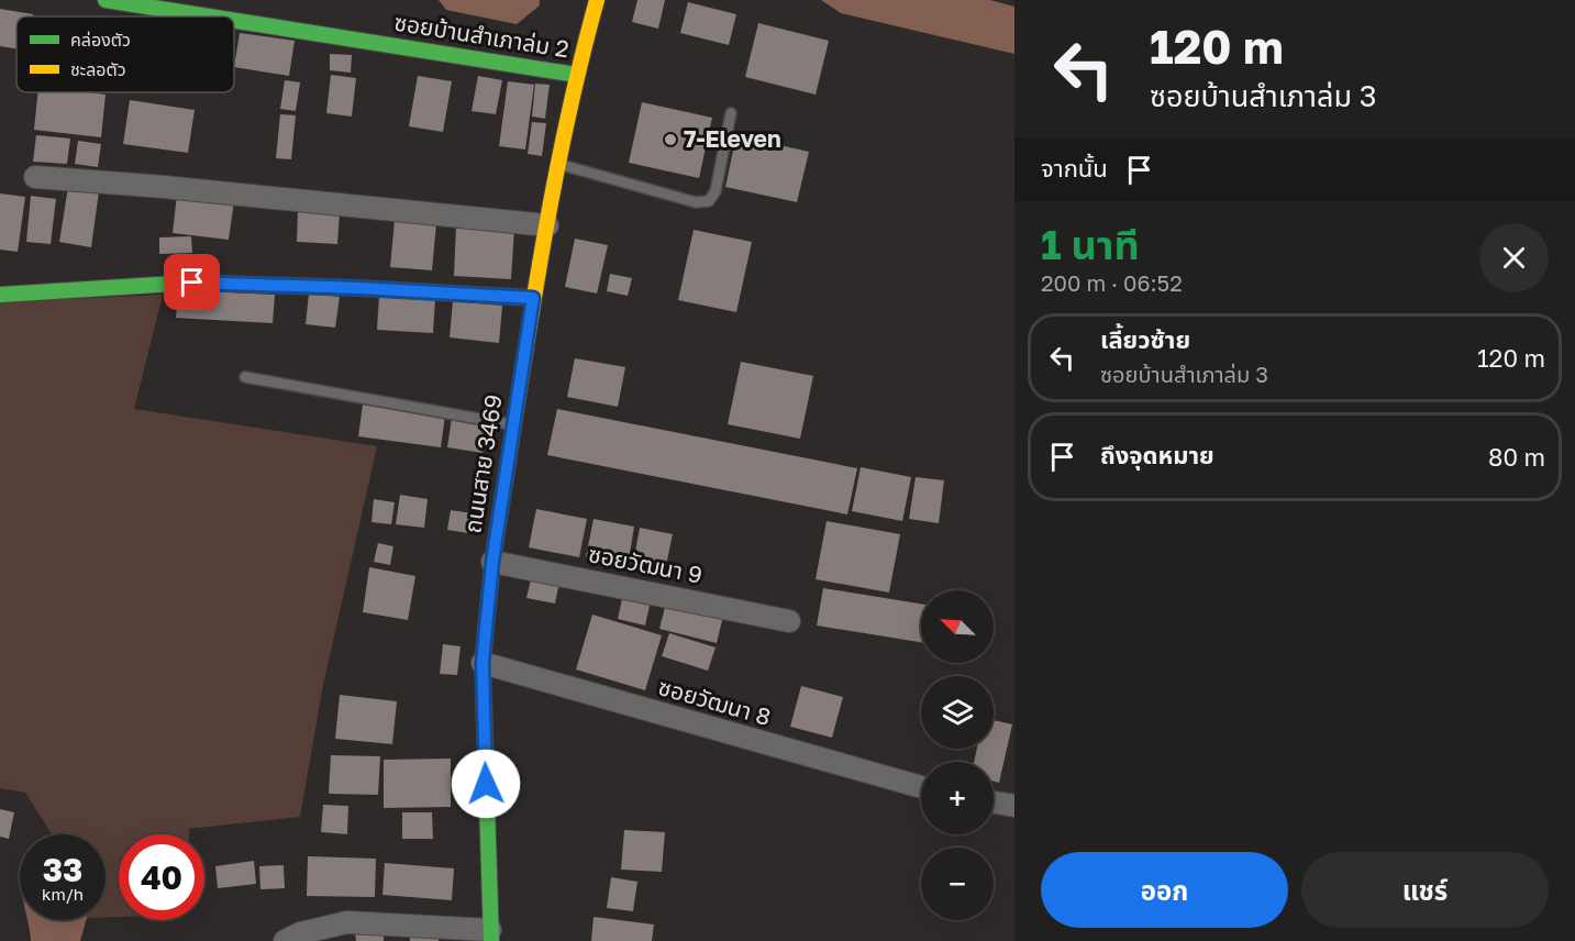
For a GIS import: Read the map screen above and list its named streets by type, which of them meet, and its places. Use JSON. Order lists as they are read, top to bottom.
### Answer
{
  "streets": {
    "street": [
      "ซอยบ้านสำเภาล่ม 2",
      "ถนนสาย 3469",
      "ซอยวัฒนา 9",
      "ซอยวัฒนา 8"
    ]
  },
  "crossings": [
    ["ซอยบ้านสำเภาล่ม 2", "ถนนสาย 3469"],
    ["ถนนสาย 3469", "ซอยวัฒนา 9"],
    ["ถนนสาย 3469", "ซอยวัฒนา 8"]
  ],
  "places": ["7-Eleven"],
  "legend": ["คล่องตัว", "ชะลอตัว"],
  "north": "top left",
  "page": {
    "turn": ["120 m", "ซอยบ้านสำเภาล่ม 3"],
    "then": "จากนั้น",
    "heading": ["1 นาที", "200 m · 06:52"],
    "list": [
      {
        "name": "เลี้ยวซ้าย",
        "note": "ซอยบ้านสำเภาล่ม 3",
        "value": "120 m"
      },
      {
        "name": "ถึงจุดหมาย",
        "value": "80 m"
      }
    ],
    "map_buttons": ["+", "−"],
    "speed": "33 km/h",
    "limit": "40",
    "buttons": ["ออก", "แชร์"]
  }
}
